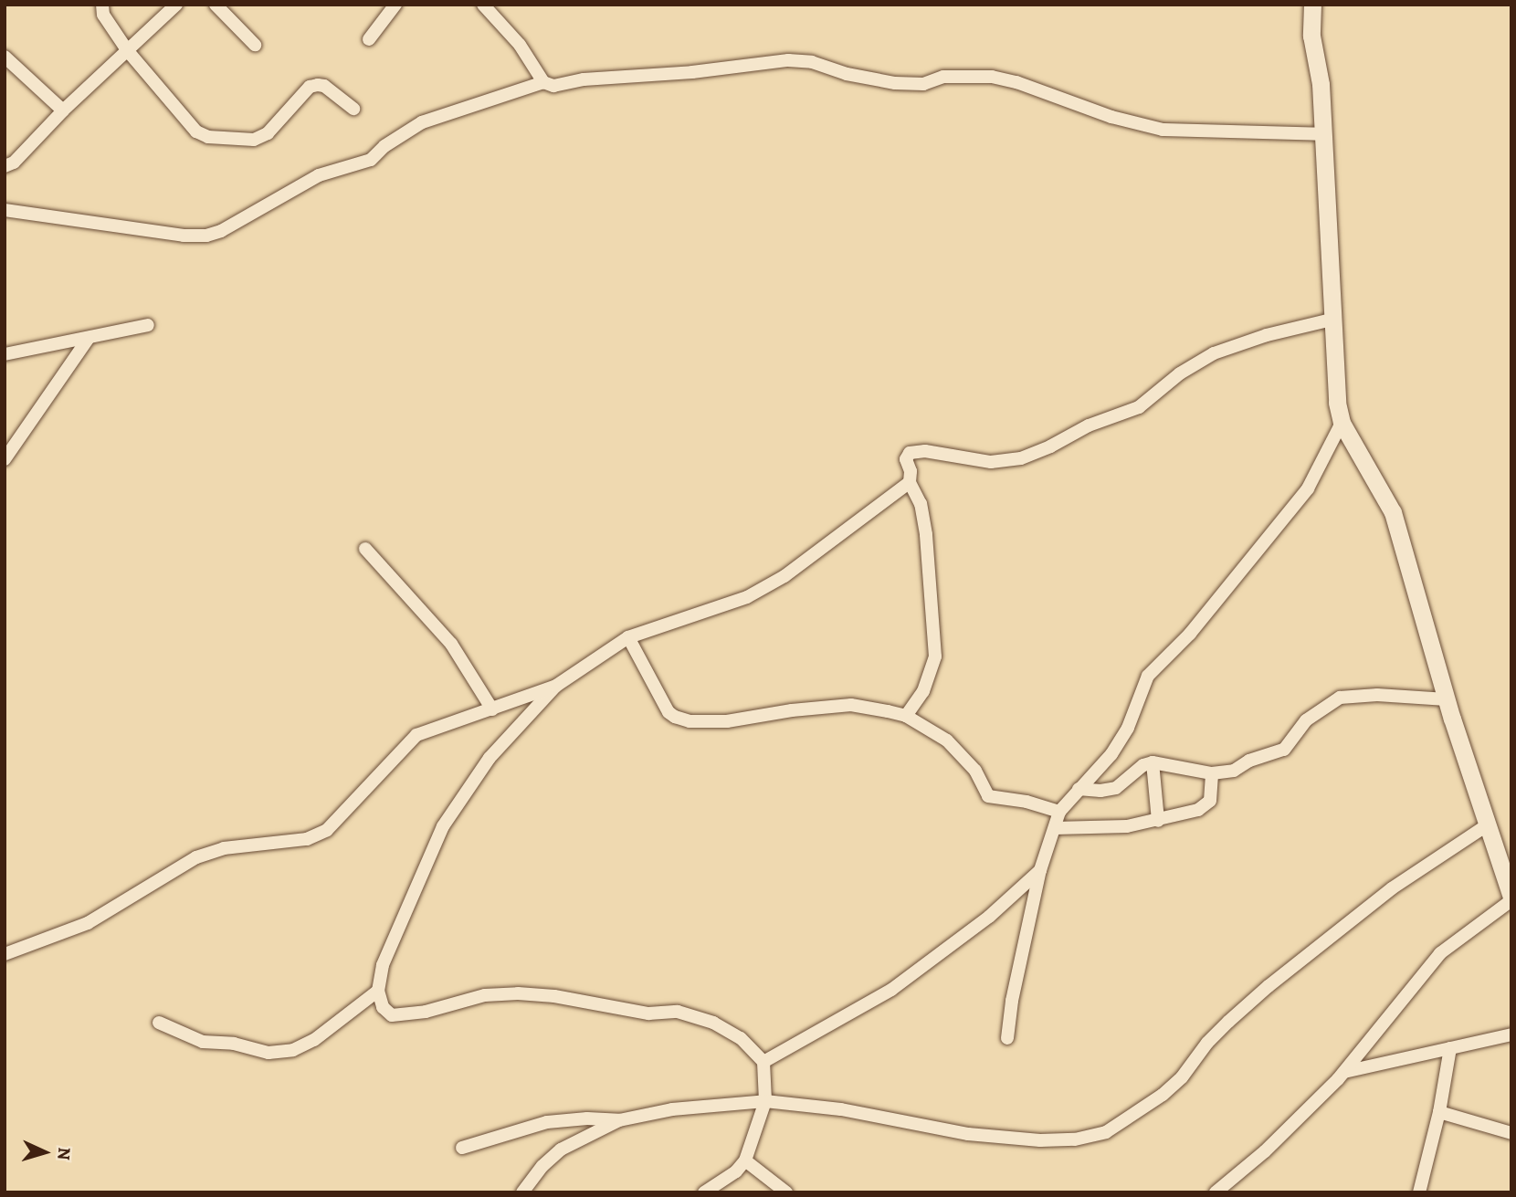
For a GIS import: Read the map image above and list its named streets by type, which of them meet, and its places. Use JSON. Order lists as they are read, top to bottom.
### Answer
{
  "north": "right"
}
